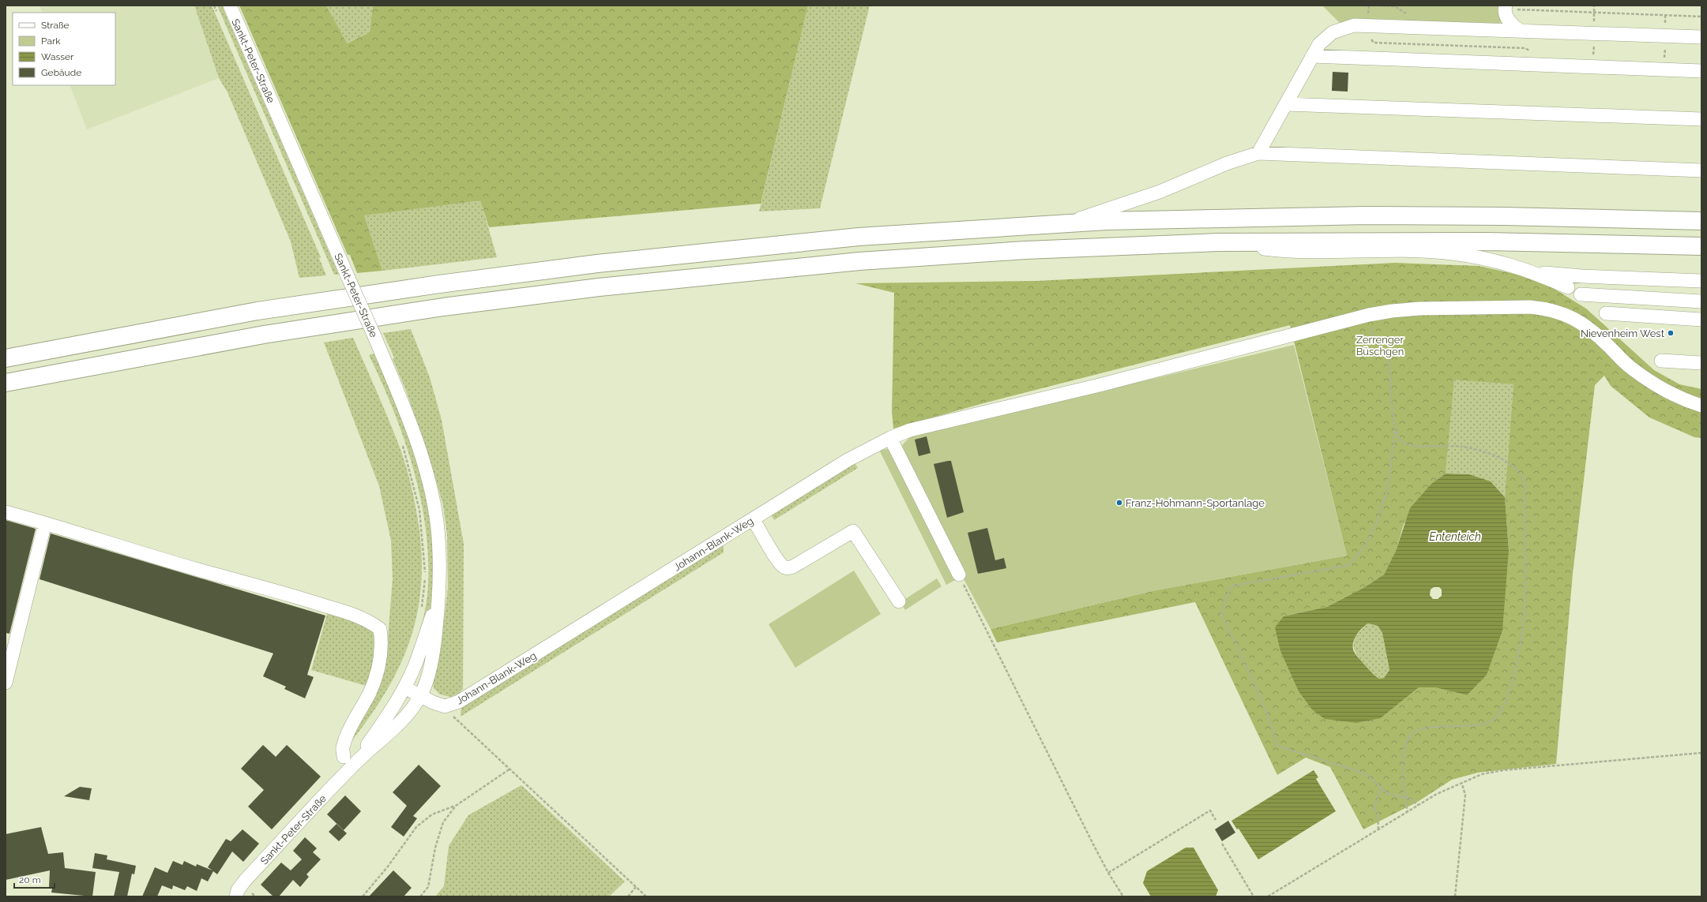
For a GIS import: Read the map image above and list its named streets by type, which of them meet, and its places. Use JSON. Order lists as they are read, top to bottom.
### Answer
{
  "streets": {
    "street": ["Sankt-Peter-Straße", "Johann-Blank-Weg"]
  },
  "crossings": [
    ["Sankt-Peter-Straße", "Johann-Blank-Weg"]
  ],
  "water": ["Ententeich"],
  "parks": ["Zerrenger Büschgen"],
  "places": ["Nievenheim West", "Franz-Hohmann-Sportanlage"],
  "legend": [
    "Straße",
    "Park",
    "Wasser",
    "Gebäude"
  ],
  "scale_bar": "20 m"
}
